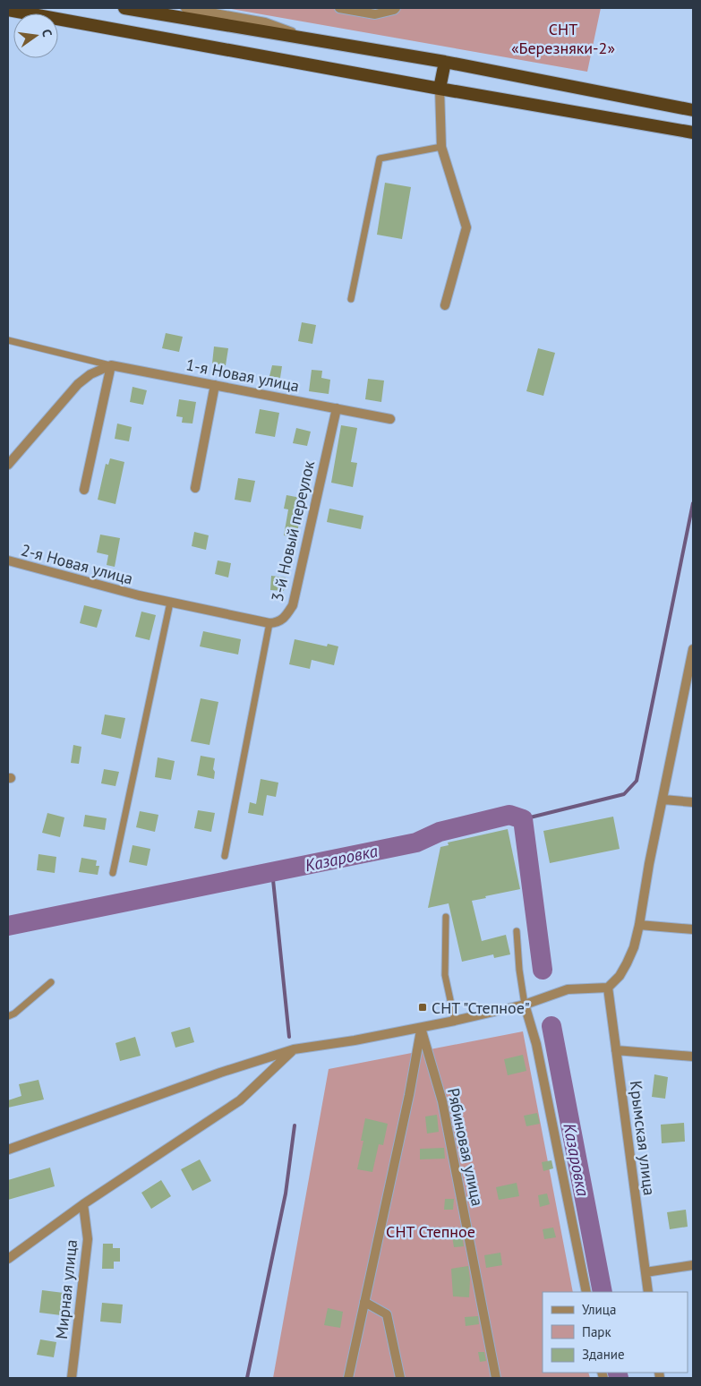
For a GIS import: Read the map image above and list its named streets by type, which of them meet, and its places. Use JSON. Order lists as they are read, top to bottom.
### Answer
{
  "streets": {
    "street": [
      "1-я Новая улица",
      "3-й Новый переулок",
      "2-я Новая улица",
      "Крымская улица",
      "Рябиновая улица",
      "Мирная улица"
    ]
  },
  "crossings": [
    ["1-я Новая улица", "3-й Новый переулок"],
    ["3-й Новый переулок", "2-я Новая улица"]
  ],
  "water": ["Казаровка"],
  "parks": ["СНТ «Березняки-2»", "СНТ Степное"],
  "places": {
    "transit": ["СНТ \"Степное\""]
  },
  "legend": ["Улица", "Парк", "Здание"],
  "north": "right"
}
